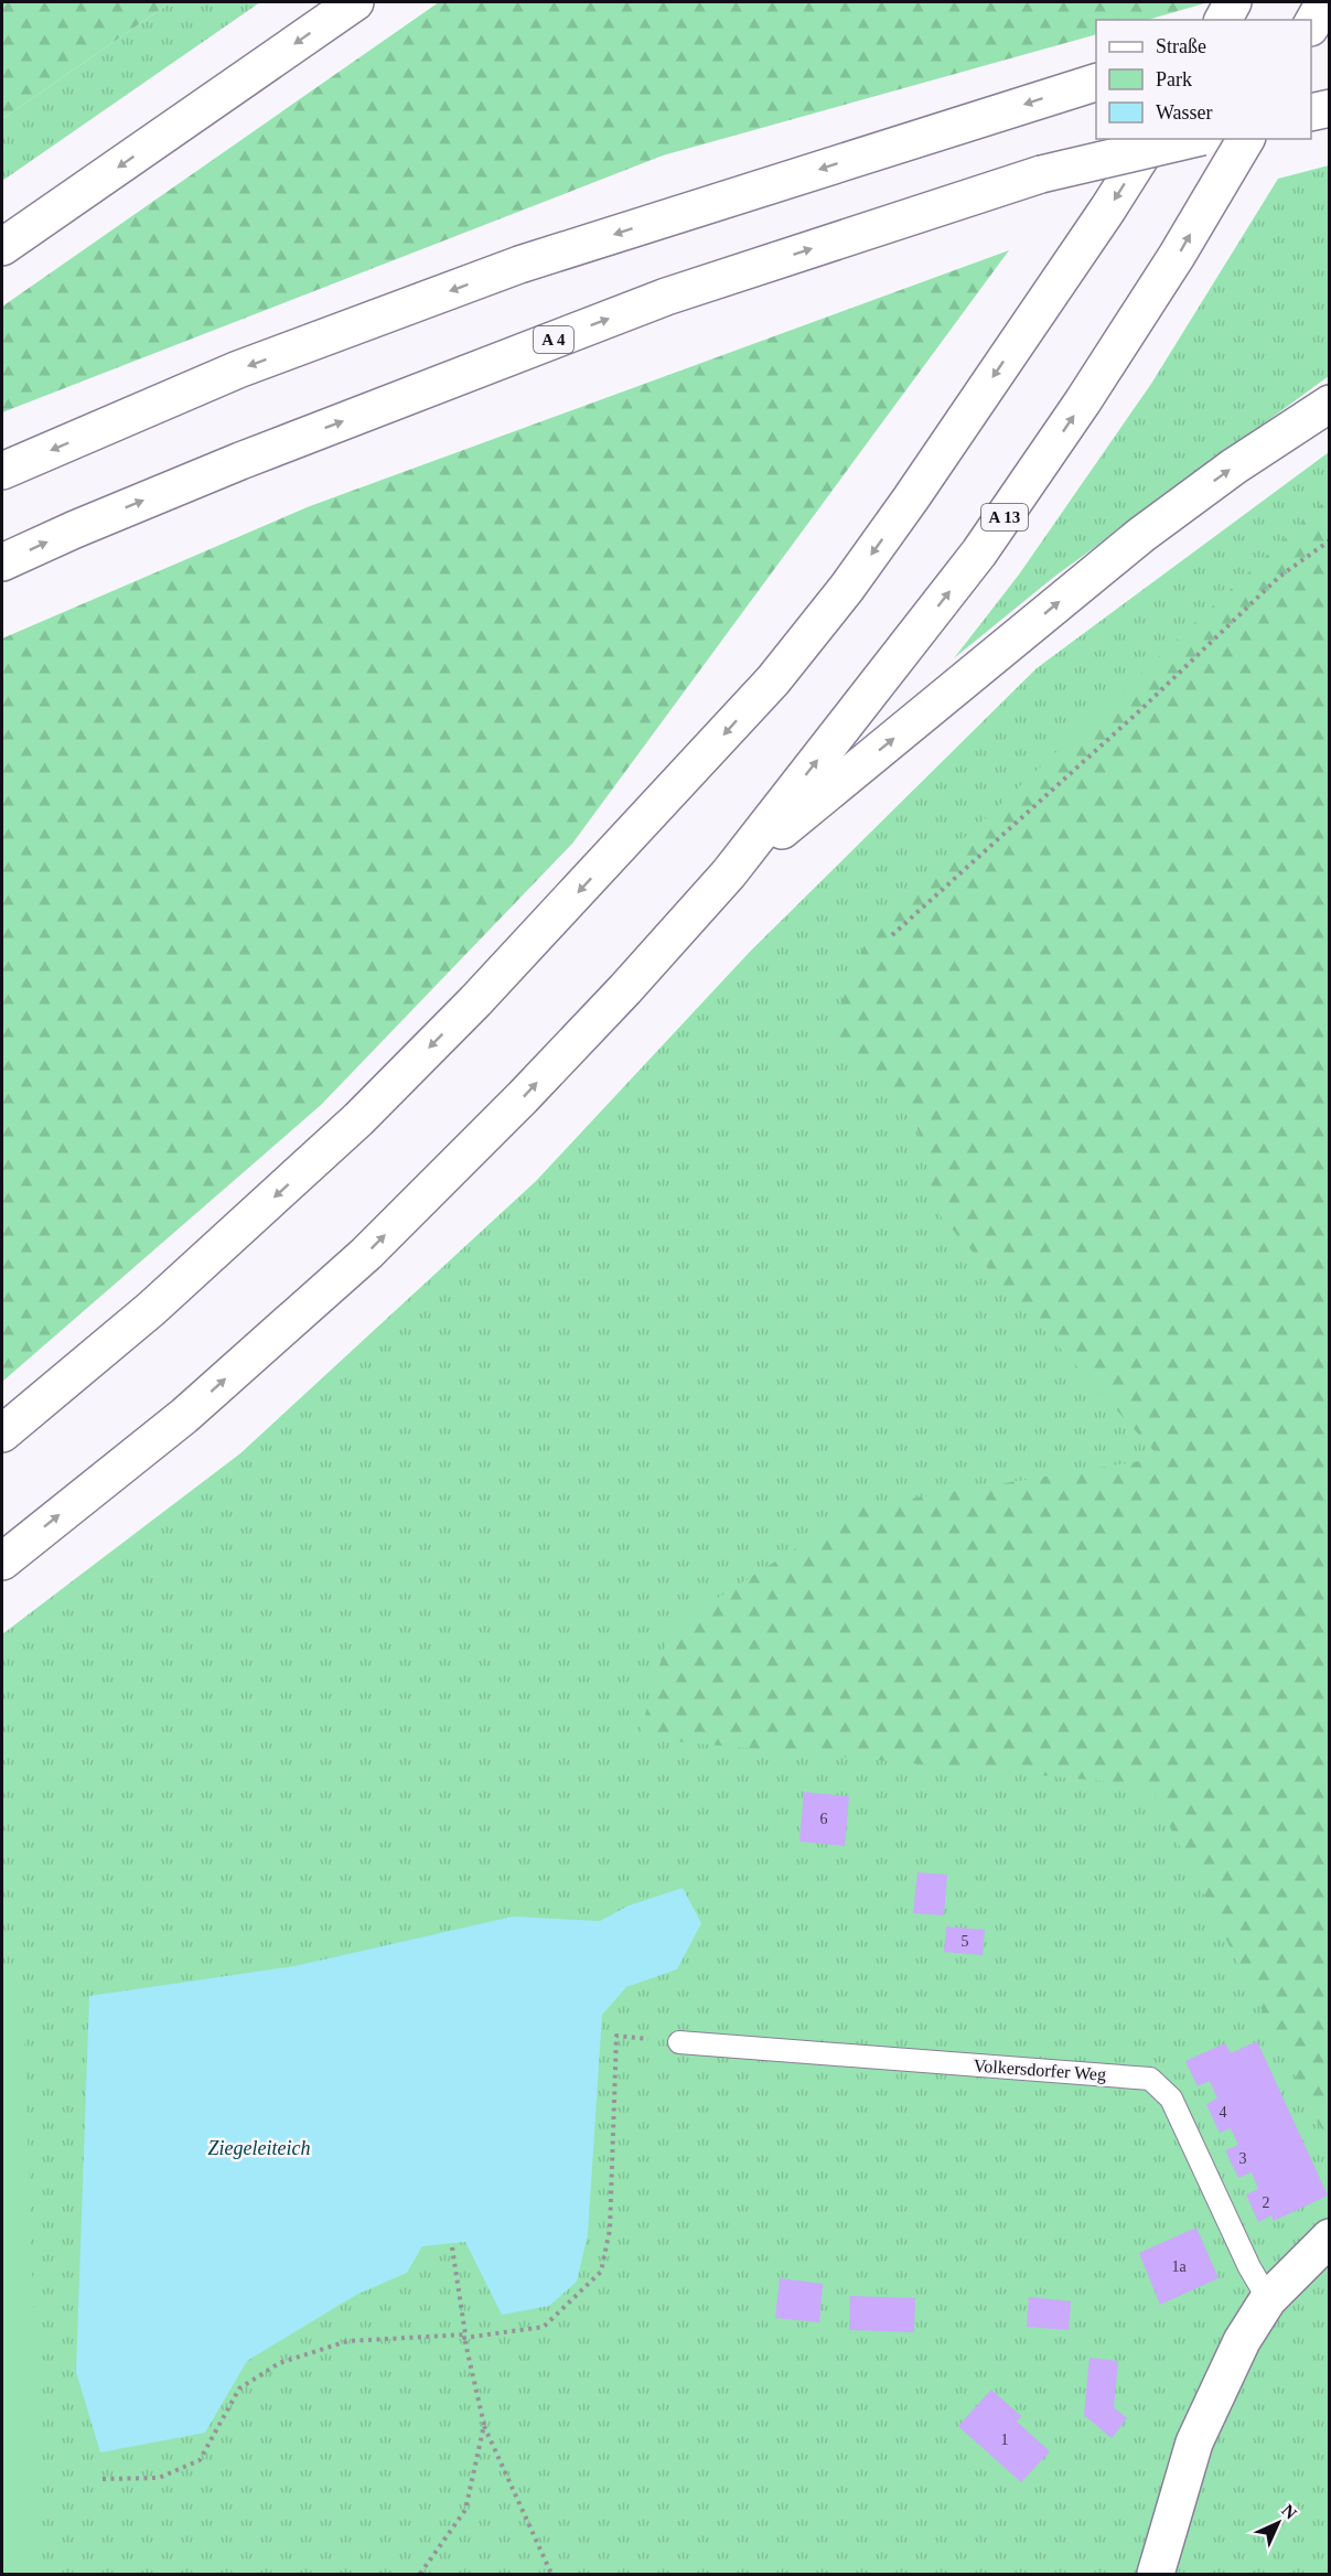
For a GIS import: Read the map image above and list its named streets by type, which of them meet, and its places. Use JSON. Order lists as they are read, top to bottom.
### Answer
{
  "streets": {
    "main road": ["A 4", "A 13"],
    "lane": ["Volkersdorfer Weg"]
  },
  "water": ["Ziegeleiteich"],
  "house_numbers": [
    "6",
    "5",
    "4",
    "3",
    "2",
    "1a",
    "1"
  ],
  "legend": ["Straße", "Park", "Wasser"],
  "north": "top right"
}
